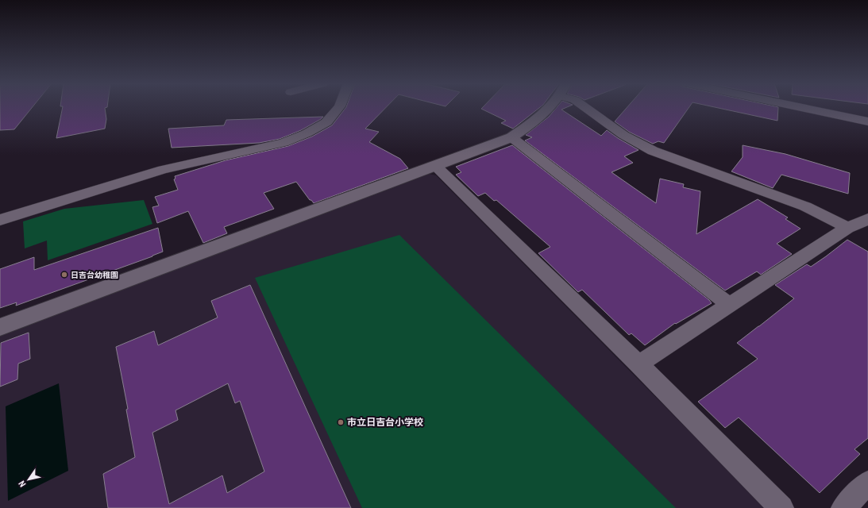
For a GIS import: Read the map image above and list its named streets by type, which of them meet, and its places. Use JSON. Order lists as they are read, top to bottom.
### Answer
{
  "places": ["日吉台幼稚園", "市立日吉台小学校"],
  "north": "bottom left"
}
